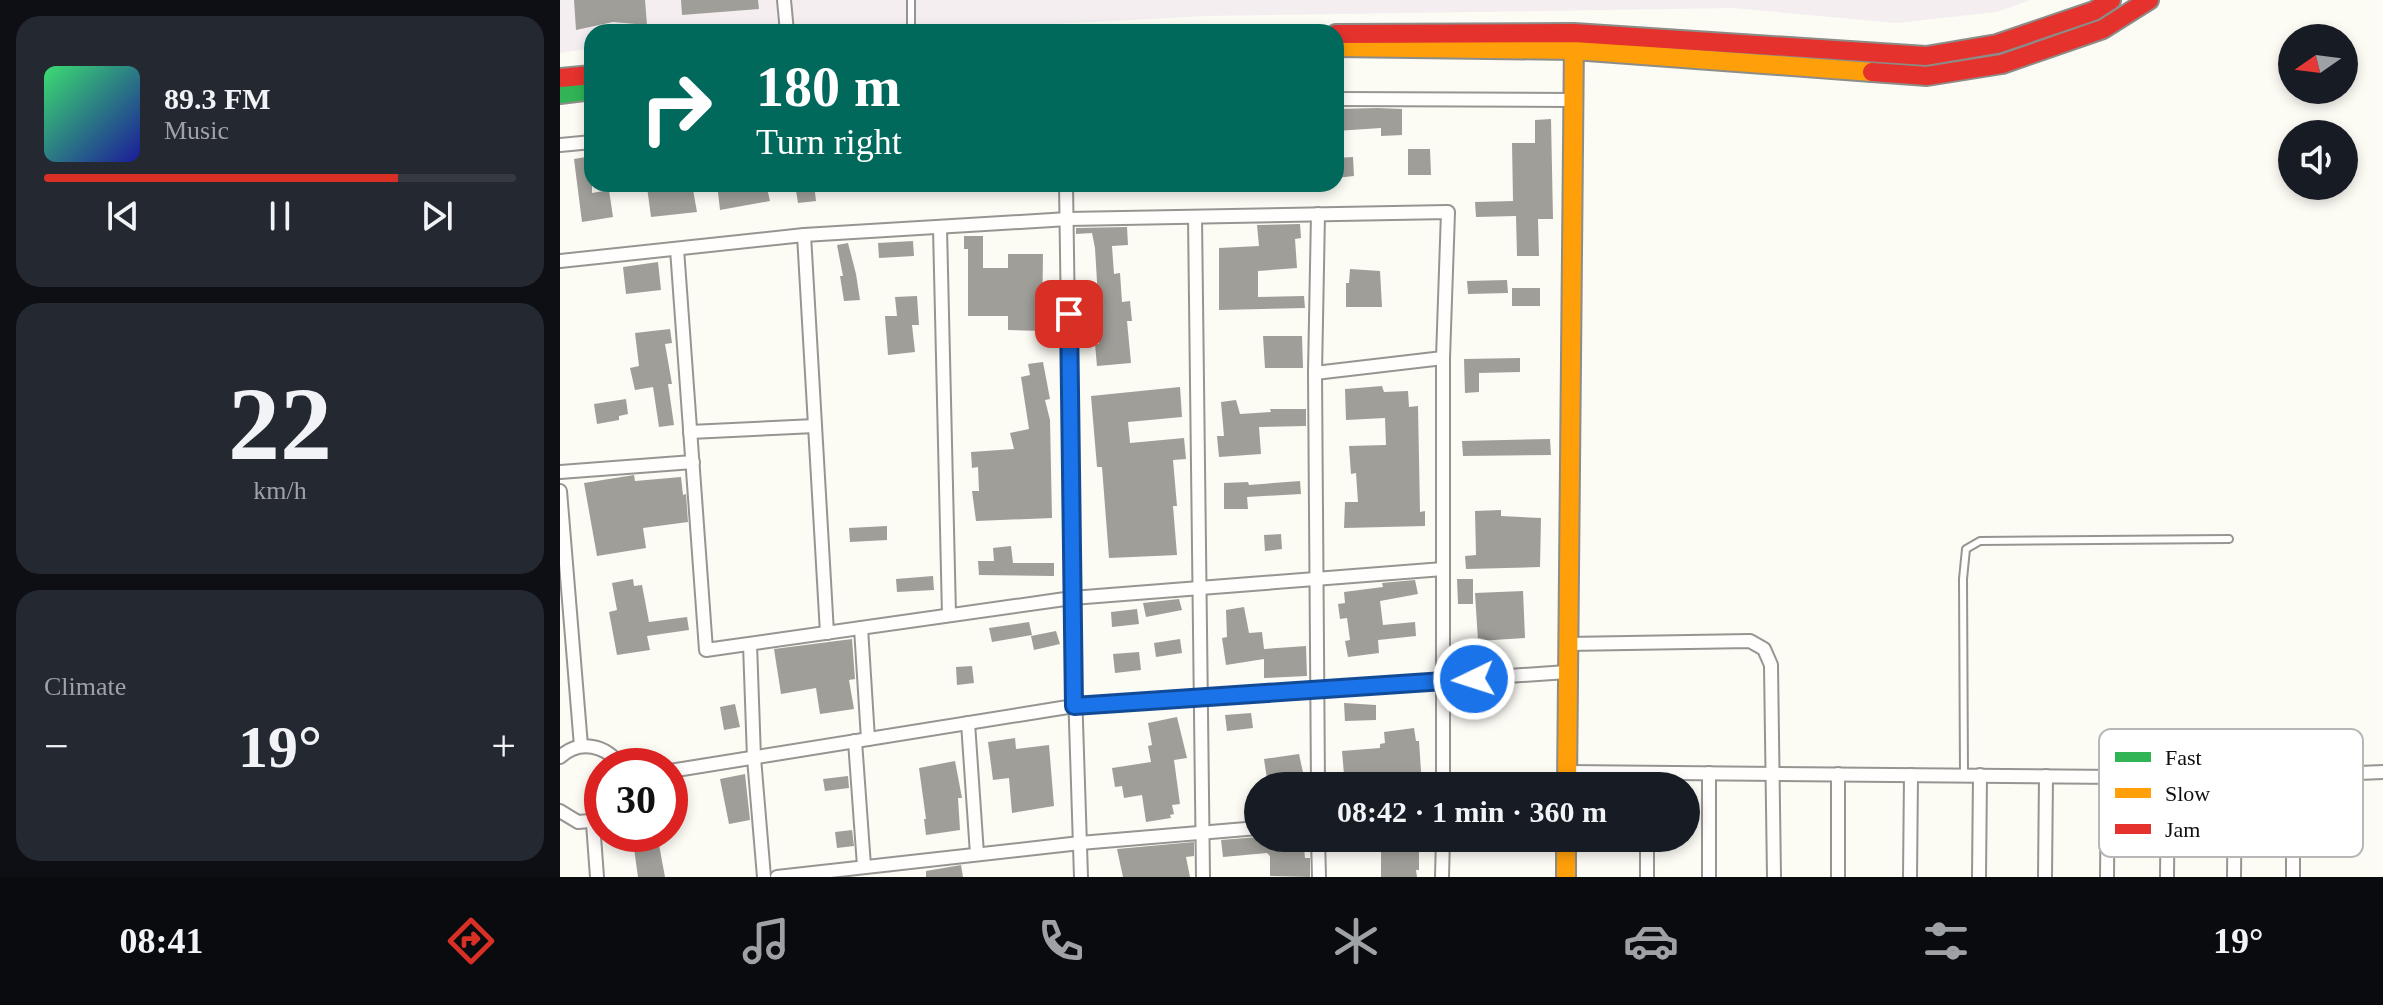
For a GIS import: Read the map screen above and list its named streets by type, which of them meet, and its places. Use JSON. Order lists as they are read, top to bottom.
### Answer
{
  "legend": ["Fast", "Slow", "Jam"],
  "north": "left",
  "page": {
    "turn": ["180 m", "Turn right"],
    "song": ["89.3 FM", "Music"],
    "tile": [
      ["22", "km/h"],
      "Climate"
    ],
    "heat": ["−", "19°", "+"],
    "limit": "30",
    "trip": "08:42 · 1 min · 360 m",
    "tabs": ["08:41", "19°"]
  }
}
